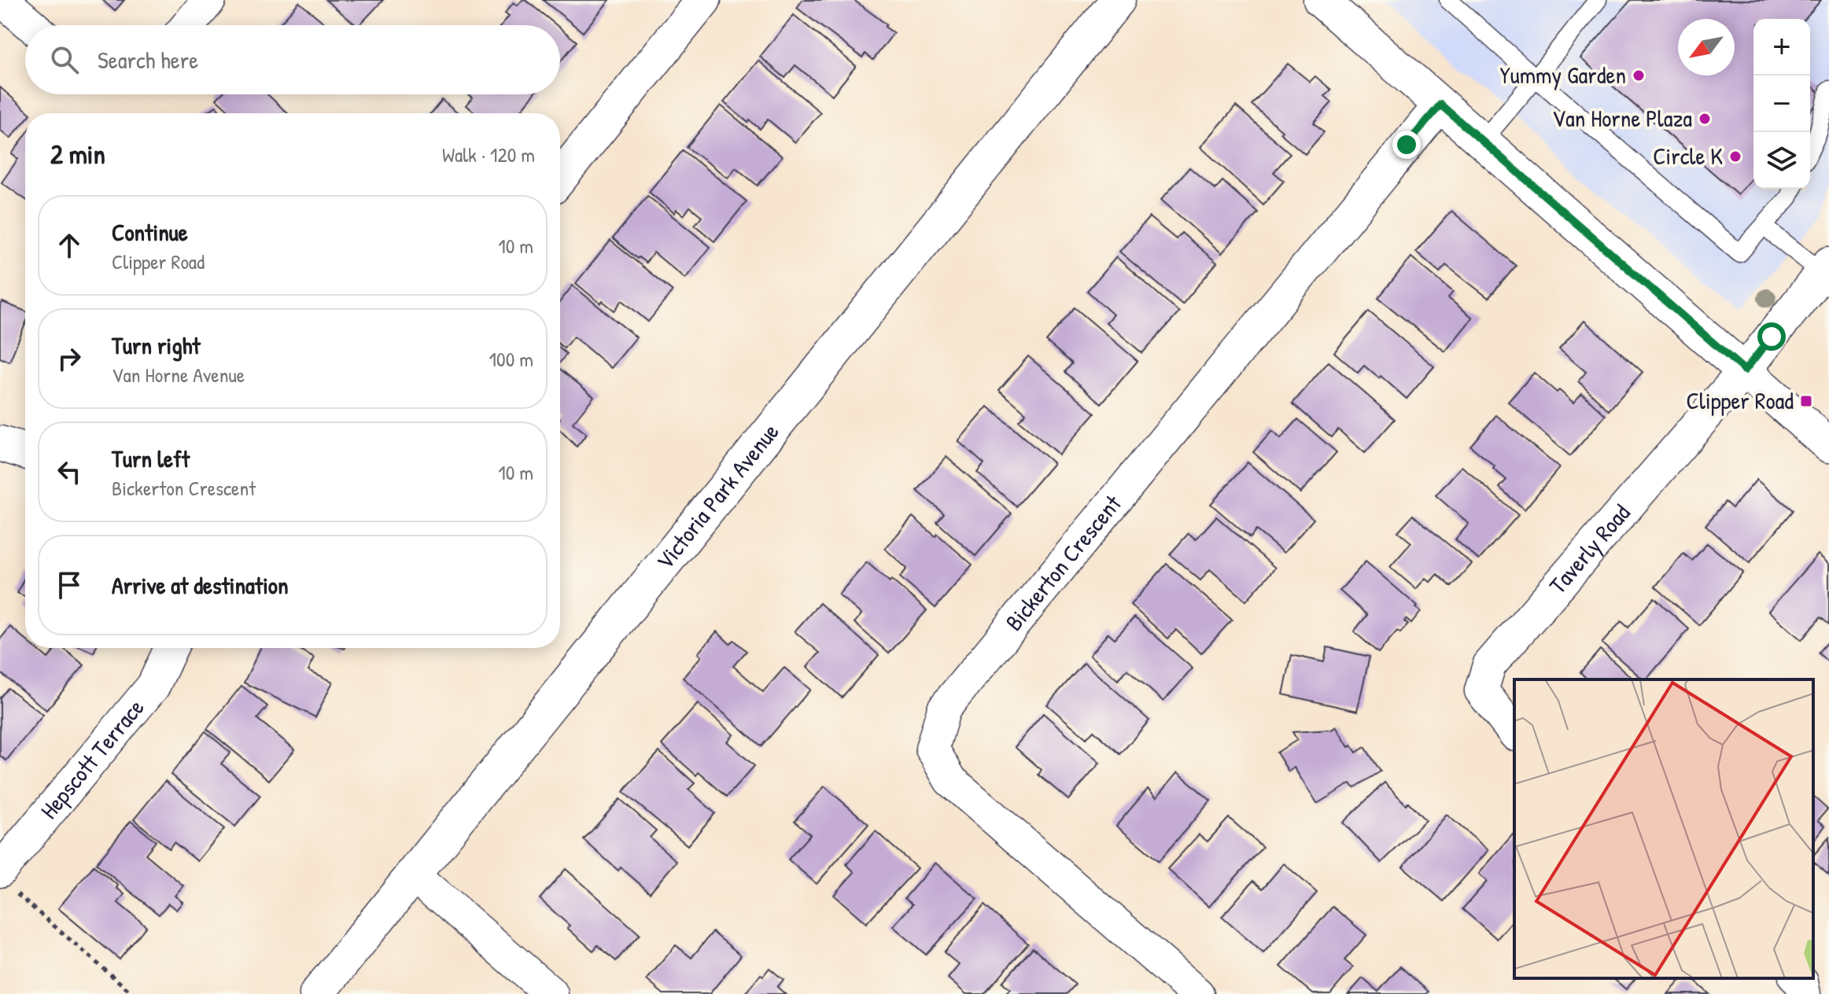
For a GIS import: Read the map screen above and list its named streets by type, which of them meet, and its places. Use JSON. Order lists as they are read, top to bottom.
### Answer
{
  "streets": {
    "main road": ["Victoria Park Avenue"],
    "street": ["Taverly Road", "Bickerton Crescent", "Hepscott Terrace"]
  },
  "places": {
    "other": ["Yummy Garden", "Van Horne Plaza", "Circle K"],
    "transit": ["Clipper Road"]
  },
  "north": "bottom left",
  "page": {
    "map_buttons": ["+", "−"],
    "search": "Search here",
    "heading": ["2 min", "Walk · 120 m"],
    "list": [
      ["Continue", "Clipper Road", "10 m"],
      ["Turn right", "Van Horne Avenue", "100 m"],
      ["Turn left", "Bickerton Crescent", "10 m"],
      "Arrive at destination"
    ]
  }
}
